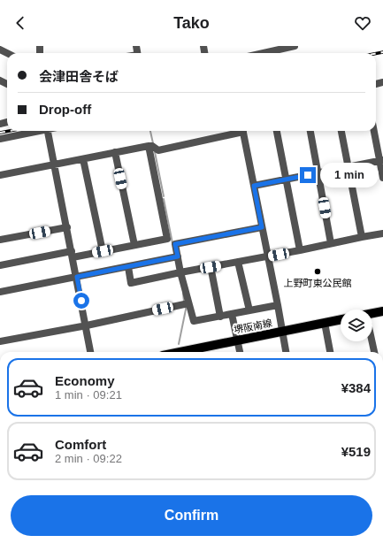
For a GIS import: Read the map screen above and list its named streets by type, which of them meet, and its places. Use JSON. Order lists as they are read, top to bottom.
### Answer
{
  "streets": {
    "main road": ["堺阪南線"]
  },
  "places": ["上野町東公民館"],
  "page": {
    "header": "Tako",
    "banner": ["会津田舎そば", "Drop-off"],
    "bubble": "1 min",
    "list": [
      {
        "name": "Economy",
        "note": "1 min · 09:21",
        "value": "¥384"
      },
      {
        "name": "Comfort",
        "note": "2 min · 09:22",
        "value": "¥519"
      }
    ],
    "buttons": "Confirm"
  }
}
